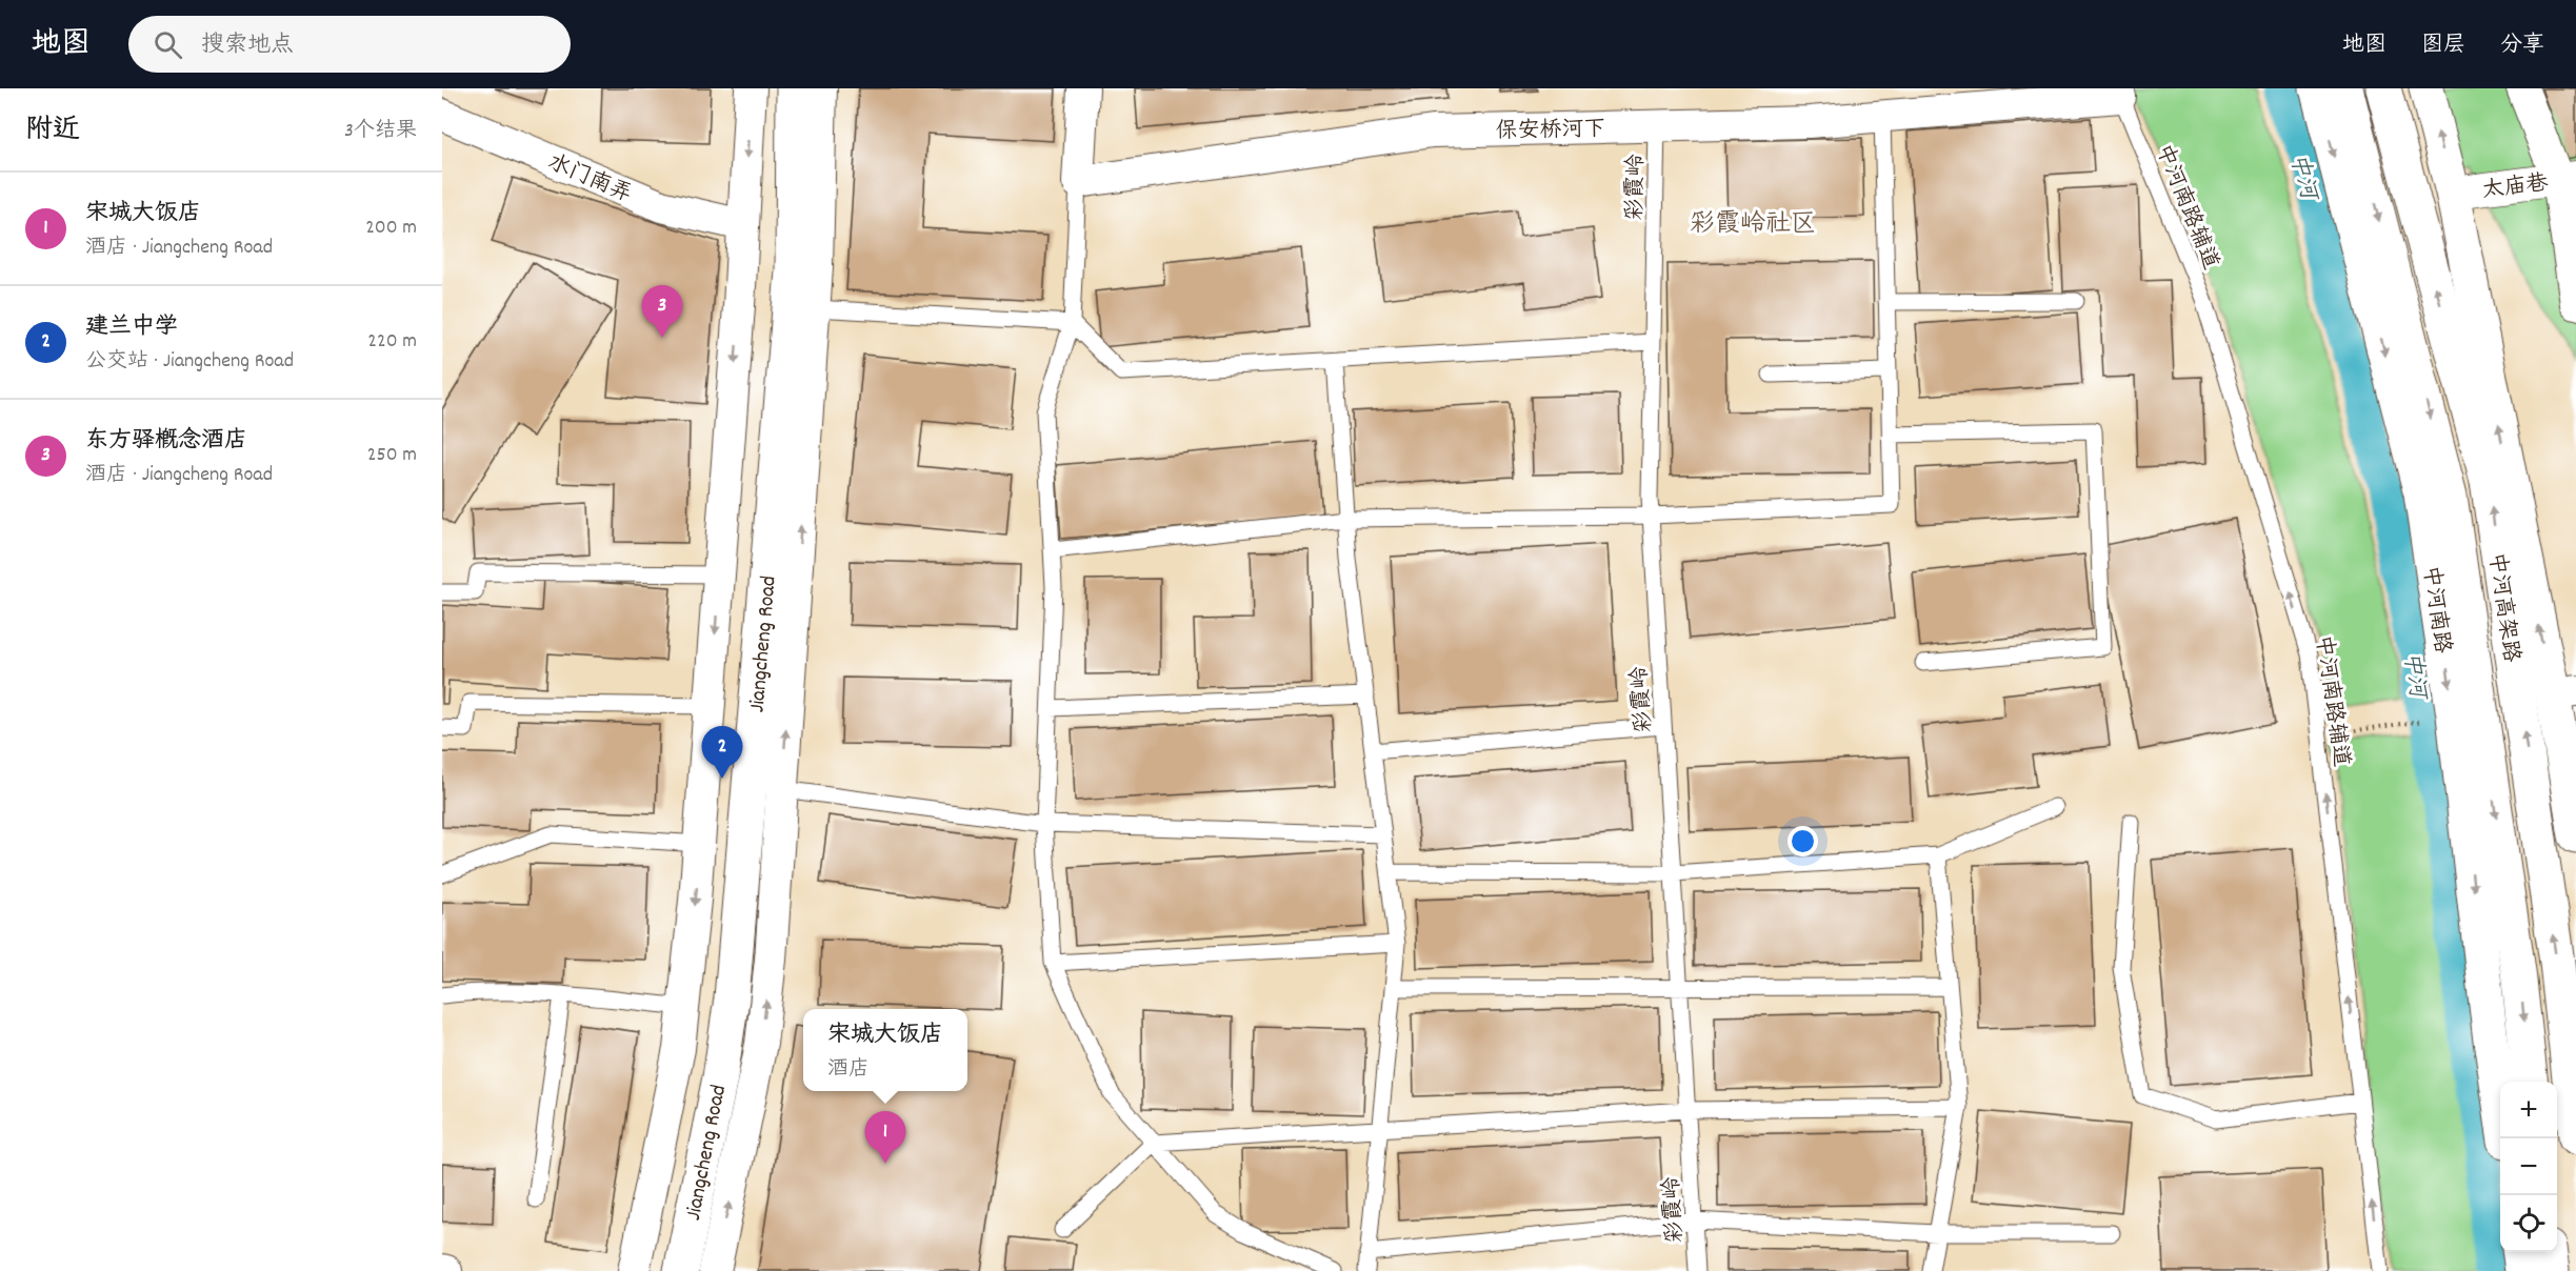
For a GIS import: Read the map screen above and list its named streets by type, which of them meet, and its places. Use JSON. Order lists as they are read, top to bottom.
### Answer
{
  "streets": {
    "main road": ["中河高架路", "中河南路", "Jiangcheng Road"],
    "street": ["保安桥河下", "水门南弄", "太庙巷"],
    "lane": ["彩霞岭", "中河南路辅道"]
  },
  "crossings": [
    ["保安桥河下", "彩霞岭"],
    ["保安桥河下", "中河南路辅道"],
    ["水门南弄", "Jiangcheng Road"]
  ],
  "one_way": ["中河南路辅道"],
  "districts": ["彩霞岭社区"],
  "water": ["中河"],
  "page": {
    "header": "地图",
    "search": "搜索地点",
    "nav": ["地图", "图层", "分享"],
    "heading": ["附近", "3个结果"],
    "list": [
      {
        "mark": "1",
        "name": "宋城大饭店",
        "note": "酒店 · Jiangcheng Road",
        "value": "200 m"
      },
      {
        "mark": "2",
        "name": "建兰中学",
        "note": "公交站 · Jiangcheng Road",
        "value": "220 m"
      },
      {
        "mark": "3",
        "name": "东方驿概念酒店",
        "note": "酒店 · Jiangcheng Road",
        "value": "250 m"
      }
    ],
    "pins": ["3", "2", "1"],
    "popup": ["宋城大饭店", "酒店"],
    "map_buttons": ["+", "−"]
  }
}
